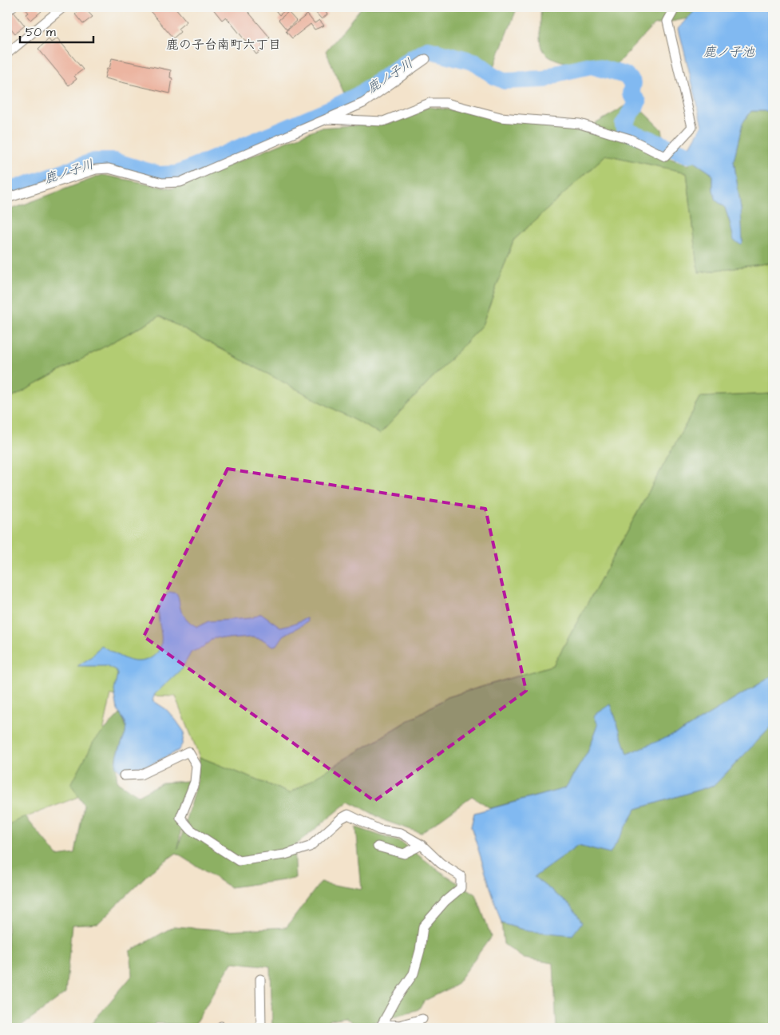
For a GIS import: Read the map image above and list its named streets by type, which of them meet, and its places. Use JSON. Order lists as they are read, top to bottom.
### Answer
{
  "districts": ["鹿の子台南町六丁目"],
  "water": ["鹿ノ子池", "鹿ノ子川"],
  "scale_bar": "50 m"
}
